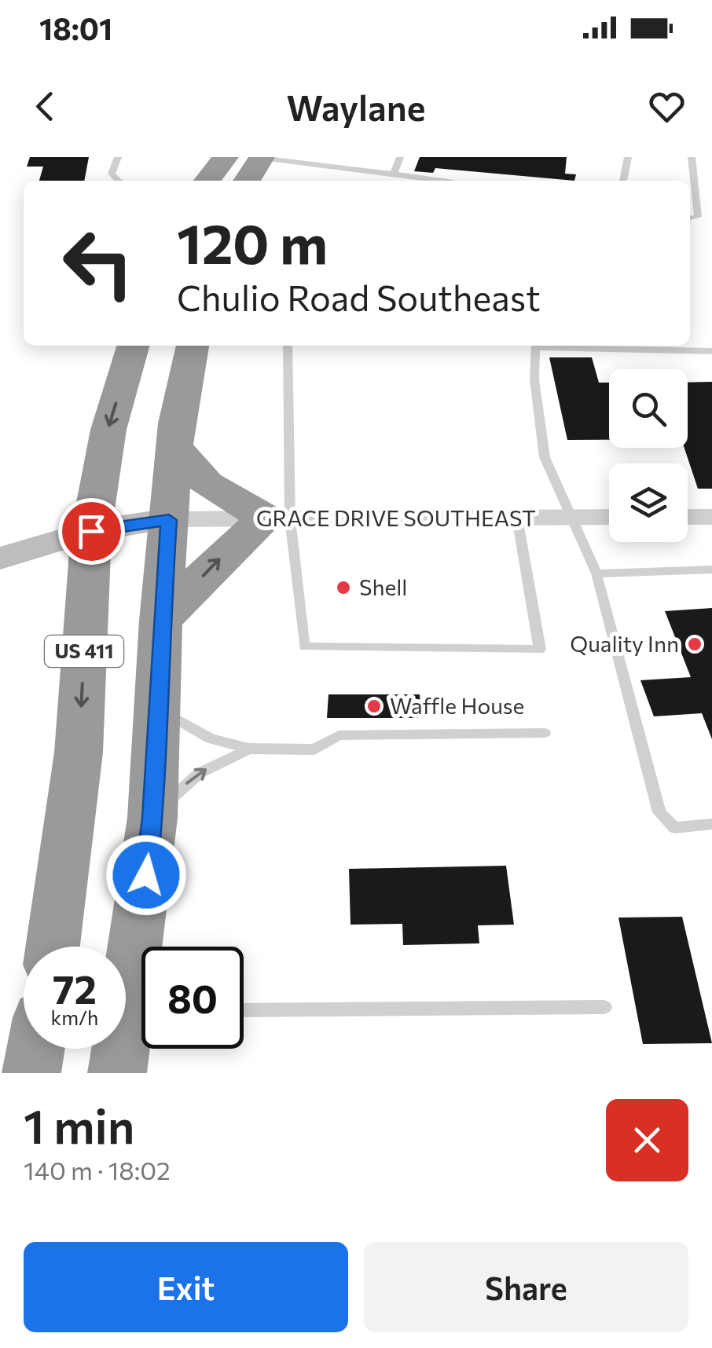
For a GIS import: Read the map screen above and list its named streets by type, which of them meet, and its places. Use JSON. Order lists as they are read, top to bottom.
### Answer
{
  "streets": {
    "highway": ["US 411"],
    "street": ["GRACE DRIVE SOUTHEAST"]
  },
  "places": ["Shell", "Quality Inn", "Waffle House"],
  "page": {
    "status": "18:01",
    "header": "Waylane",
    "turn": ["120 m", "Chulio Road Southeast"],
    "speed": "72 km/h",
    "limit": "80",
    "heading": ["1 min", "140 m · 18:02"],
    "buttons": ["Exit", "Share"]
  }
}
